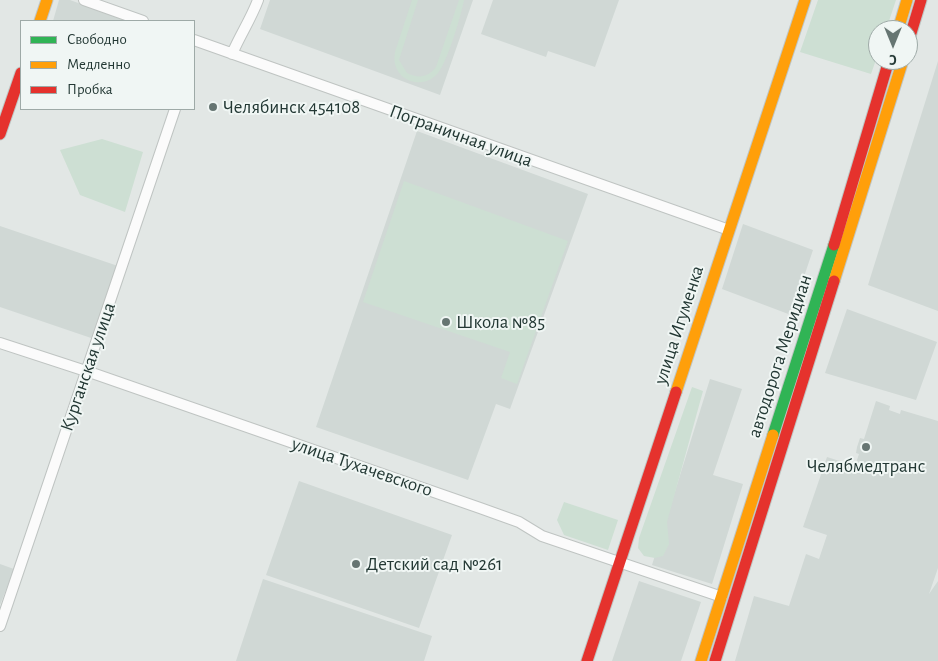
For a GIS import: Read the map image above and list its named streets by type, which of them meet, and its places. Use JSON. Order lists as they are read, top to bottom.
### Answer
{
  "streets": {
    "main road": ["улица Игуменка", "автодорога Меридиан"],
    "street": ["Пограничная улица", "Курганская улица", "улица Тухачевского"]
  },
  "crossings": [
    ["Пограничная улица", "улица Игуменка"],
    ["улица Игуменка", "улица Тухачевского"],
    ["автодорога Меридиан", "улица Тухачевского"],
    ["Курганская улица", "улица Тухачевского"]
  ],
  "places": [
    "Челябинск 454108",
    "Школа №85",
    "Челябмедтранс",
    "Детский сад №261"
  ],
  "legend": ["Свободно", "Медленно", "Пробка"],
  "north": "bottom"
}
